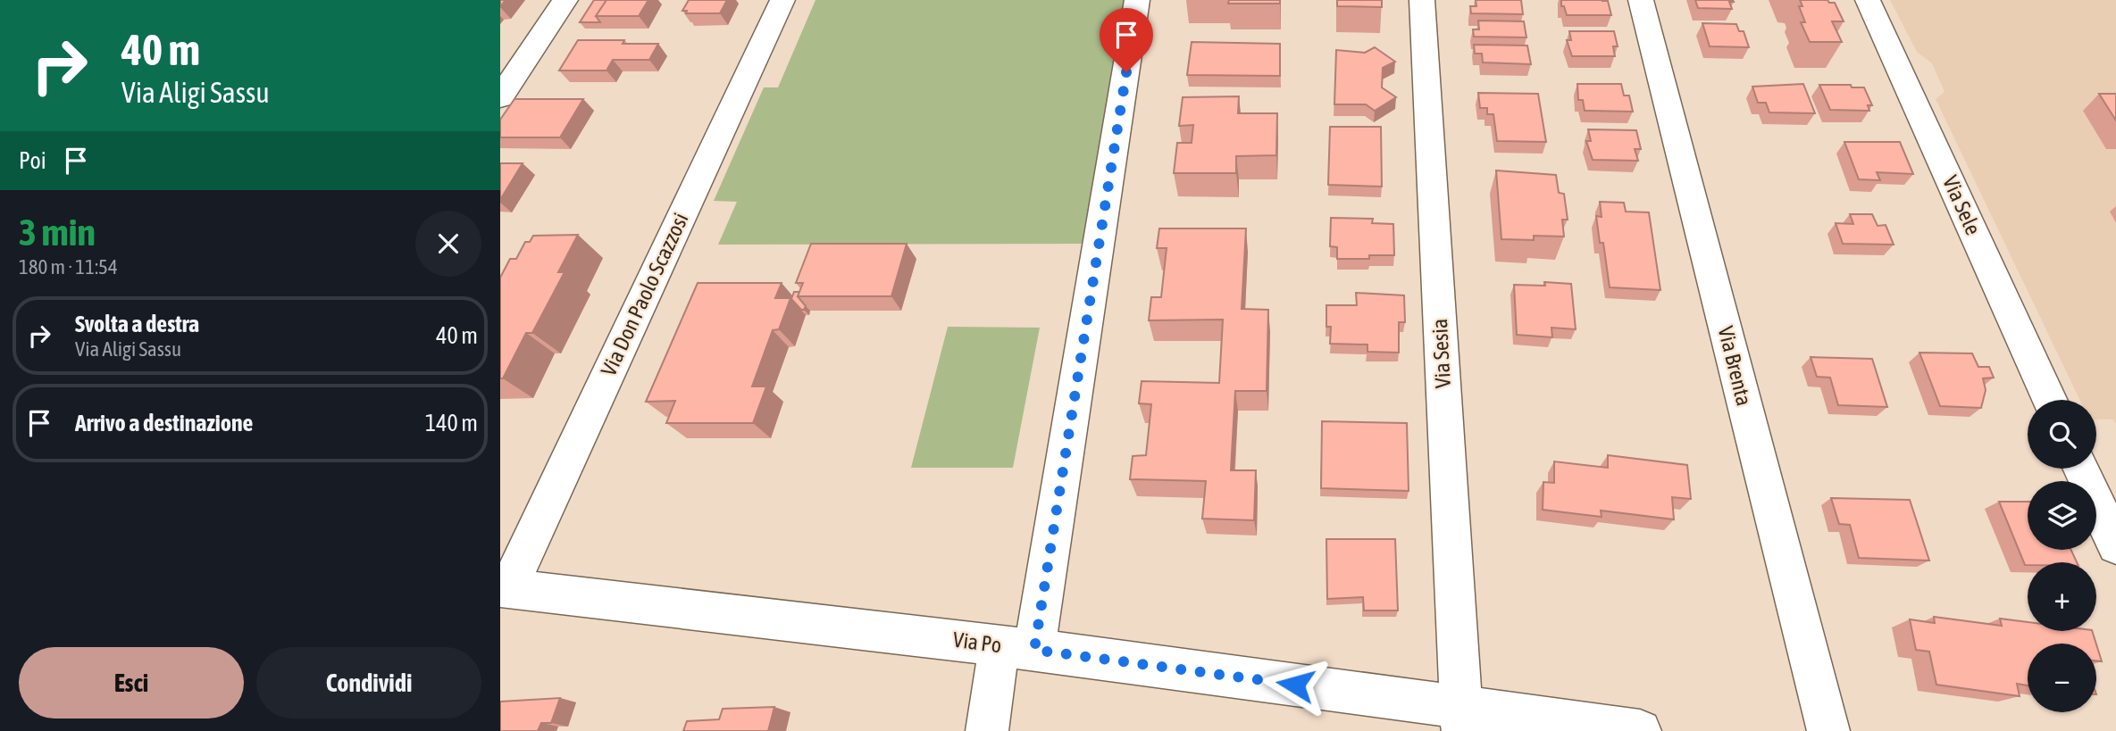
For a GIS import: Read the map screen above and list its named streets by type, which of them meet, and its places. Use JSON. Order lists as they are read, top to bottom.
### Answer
{
  "streets": {
    "street": [
      "Via Sele",
      "Via Don Paolo Scazzosi",
      "Via Sesia",
      "Via Brenta",
      "Via Po"
    ]
  },
  "crossings": [
    ["Via Don Paolo Scazzosi", "Via Po"],
    ["Via Sesia", "Via Po"]
  ],
  "page": {
    "turn": ["40 m", "Via Aligi Sassu"],
    "then": "Poi",
    "heading": ["3 min", "180 m · 11:54"],
    "list": [
      {
        "name": "Svolta a destra",
        "note": "Via Aligi Sassu",
        "value": "40 m"
      },
      {
        "name": "Arrivo a destinazione",
        "value": "140 m"
      }
    ],
    "map_buttons": ["+", "−"],
    "buttons": ["Esci", "Condividi"]
  }
}
